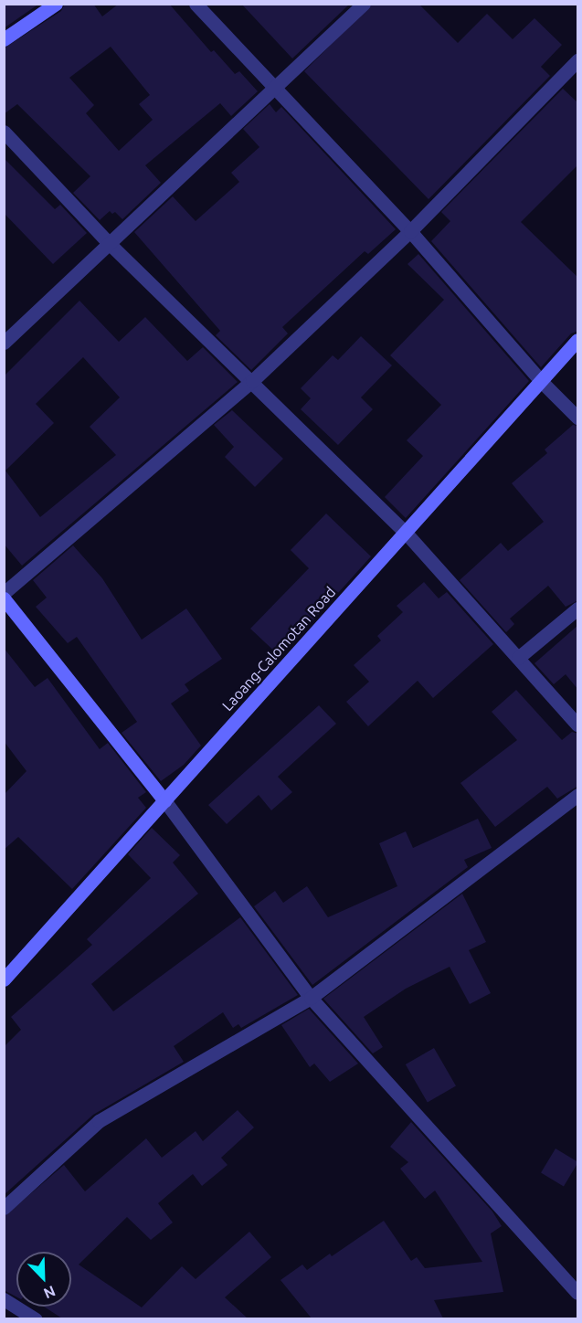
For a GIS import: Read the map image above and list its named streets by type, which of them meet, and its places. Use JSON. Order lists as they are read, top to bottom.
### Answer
{
  "streets": {
    "main road": ["Laoang-Calomotan Road"]
  },
  "north": "bottom right"
}
